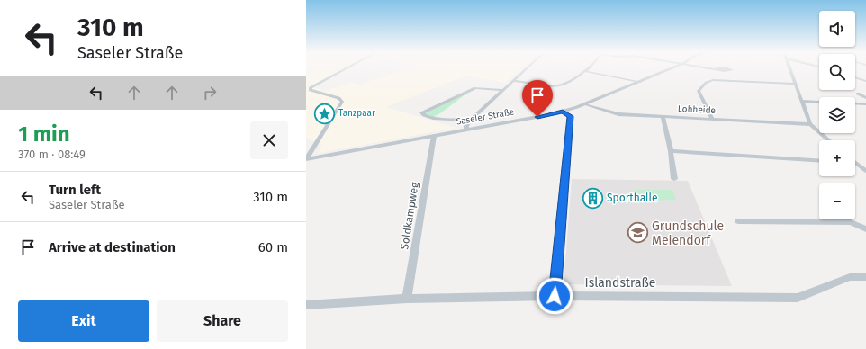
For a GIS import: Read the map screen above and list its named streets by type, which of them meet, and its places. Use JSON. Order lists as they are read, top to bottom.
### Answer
{
  "streets": {
    "street": [
      "Lohheide",
      "Saseler Straße",
      "Soldkampweg",
      "Islandstraße"
    ]
  },
  "crossings": [
    ["Lohheide", "Saseler Straße"],
    ["Saseler Straße", "Soldkampweg"],
    ["Soldkampweg", "Islandstraße"]
  ],
  "places": {
    "place": ["Tanzpaar"],
    "building": ["Sporthalle"],
    "school or university": ["Grundschule Meiendorf"]
  },
  "page": {
    "turn": ["310 m", "Saseler Straße"],
    "map_buttons": ["+", "−"],
    "heading": ["1 min", "370 m · 08:49"],
    "list": [
      {
        "name": "Turn left",
        "note": "Saseler Straße",
        "value": "310 m"
      },
      {
        "name": "Arrive at destination",
        "value": "60 m"
      }
    ],
    "buttons": ["Exit", "Share"]
  }
}
